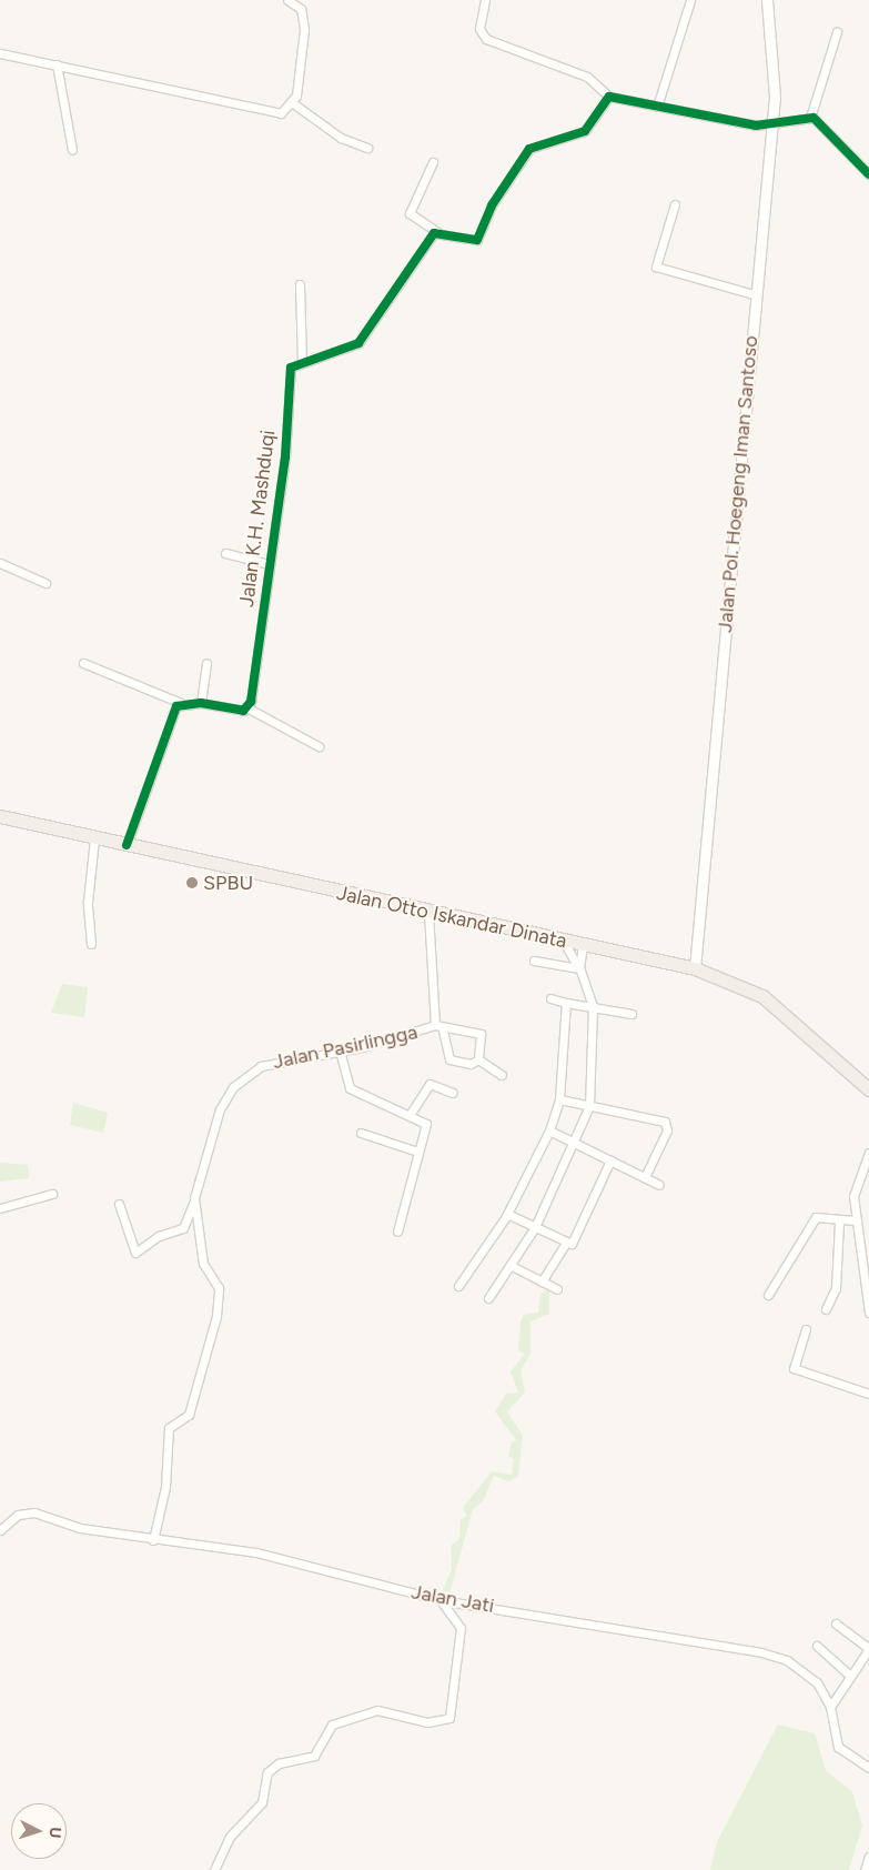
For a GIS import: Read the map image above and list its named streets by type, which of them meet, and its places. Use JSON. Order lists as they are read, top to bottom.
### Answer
{
  "streets": {
    "main road": ["Jalan Otto Iskandar Dinata"],
    "street": [
      "Jalan Pol. Hoegeng Iman Santoso",
      "Jalan K.H. Mashduqi",
      "Jalan Pasirlingga",
      "Jalan Jati"
    ]
  },
  "crossings": [
    ["Jalan Pol. Hoegeng Iman Santoso", "Jalan Otto Iskandar Dinata"],
    ["Jalan Otto Iskandar Dinata", "Jalan Pasirlingga"],
    ["Jalan Pasirlingga", "Jalan Jati"]
  ],
  "places": ["SPBU"],
  "north": "right"
}
